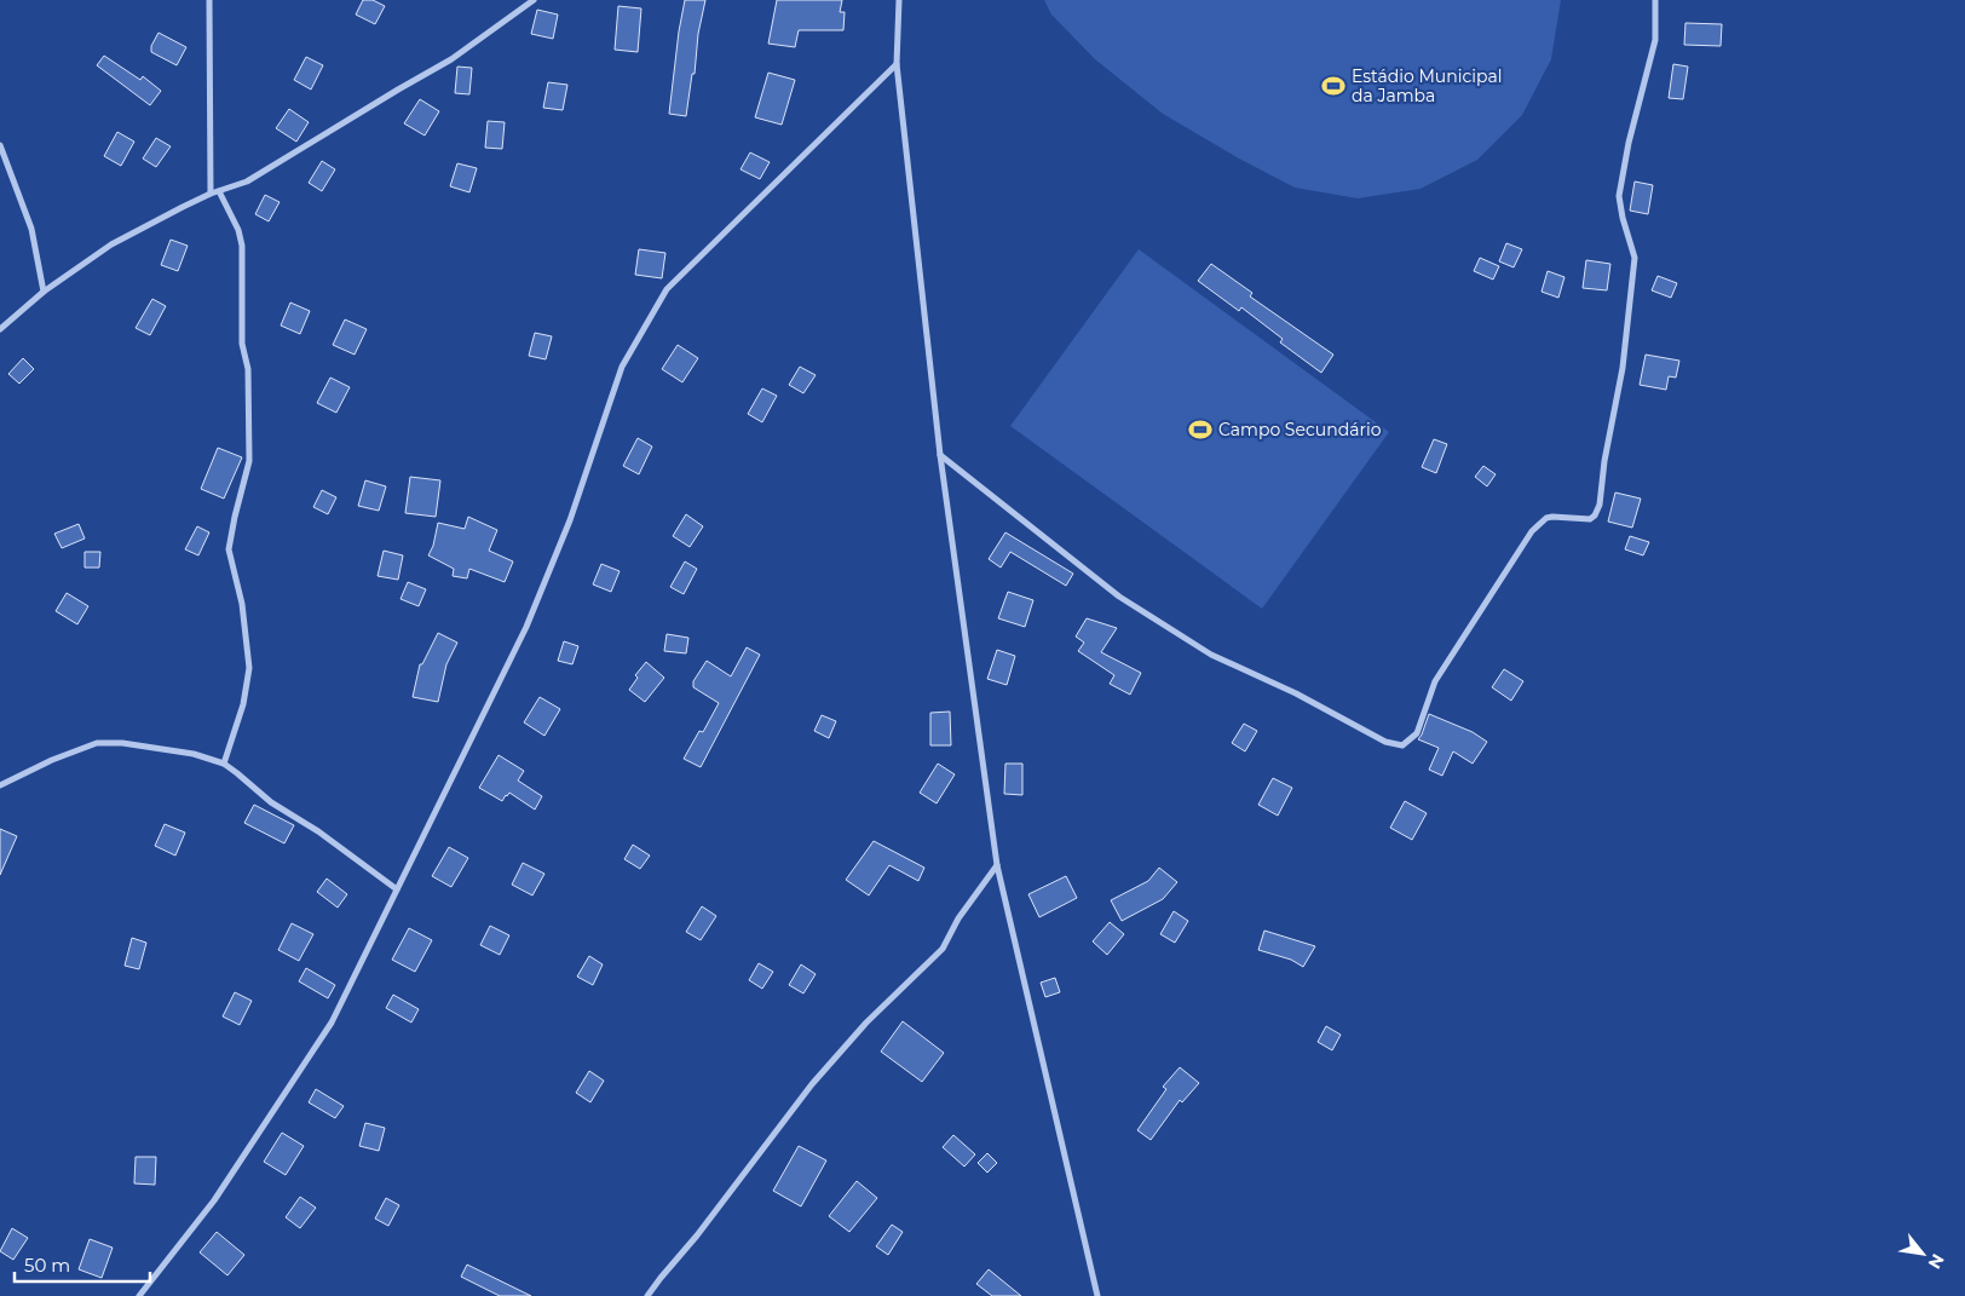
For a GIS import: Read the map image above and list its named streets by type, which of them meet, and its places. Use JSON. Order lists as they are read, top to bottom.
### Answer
{
  "places": {
    "sports": ["Estádio Municipal da Jamba", "Campo Secundário"]
  },
  "scale_bar": "50 m",
  "north": "bottom right"
}
